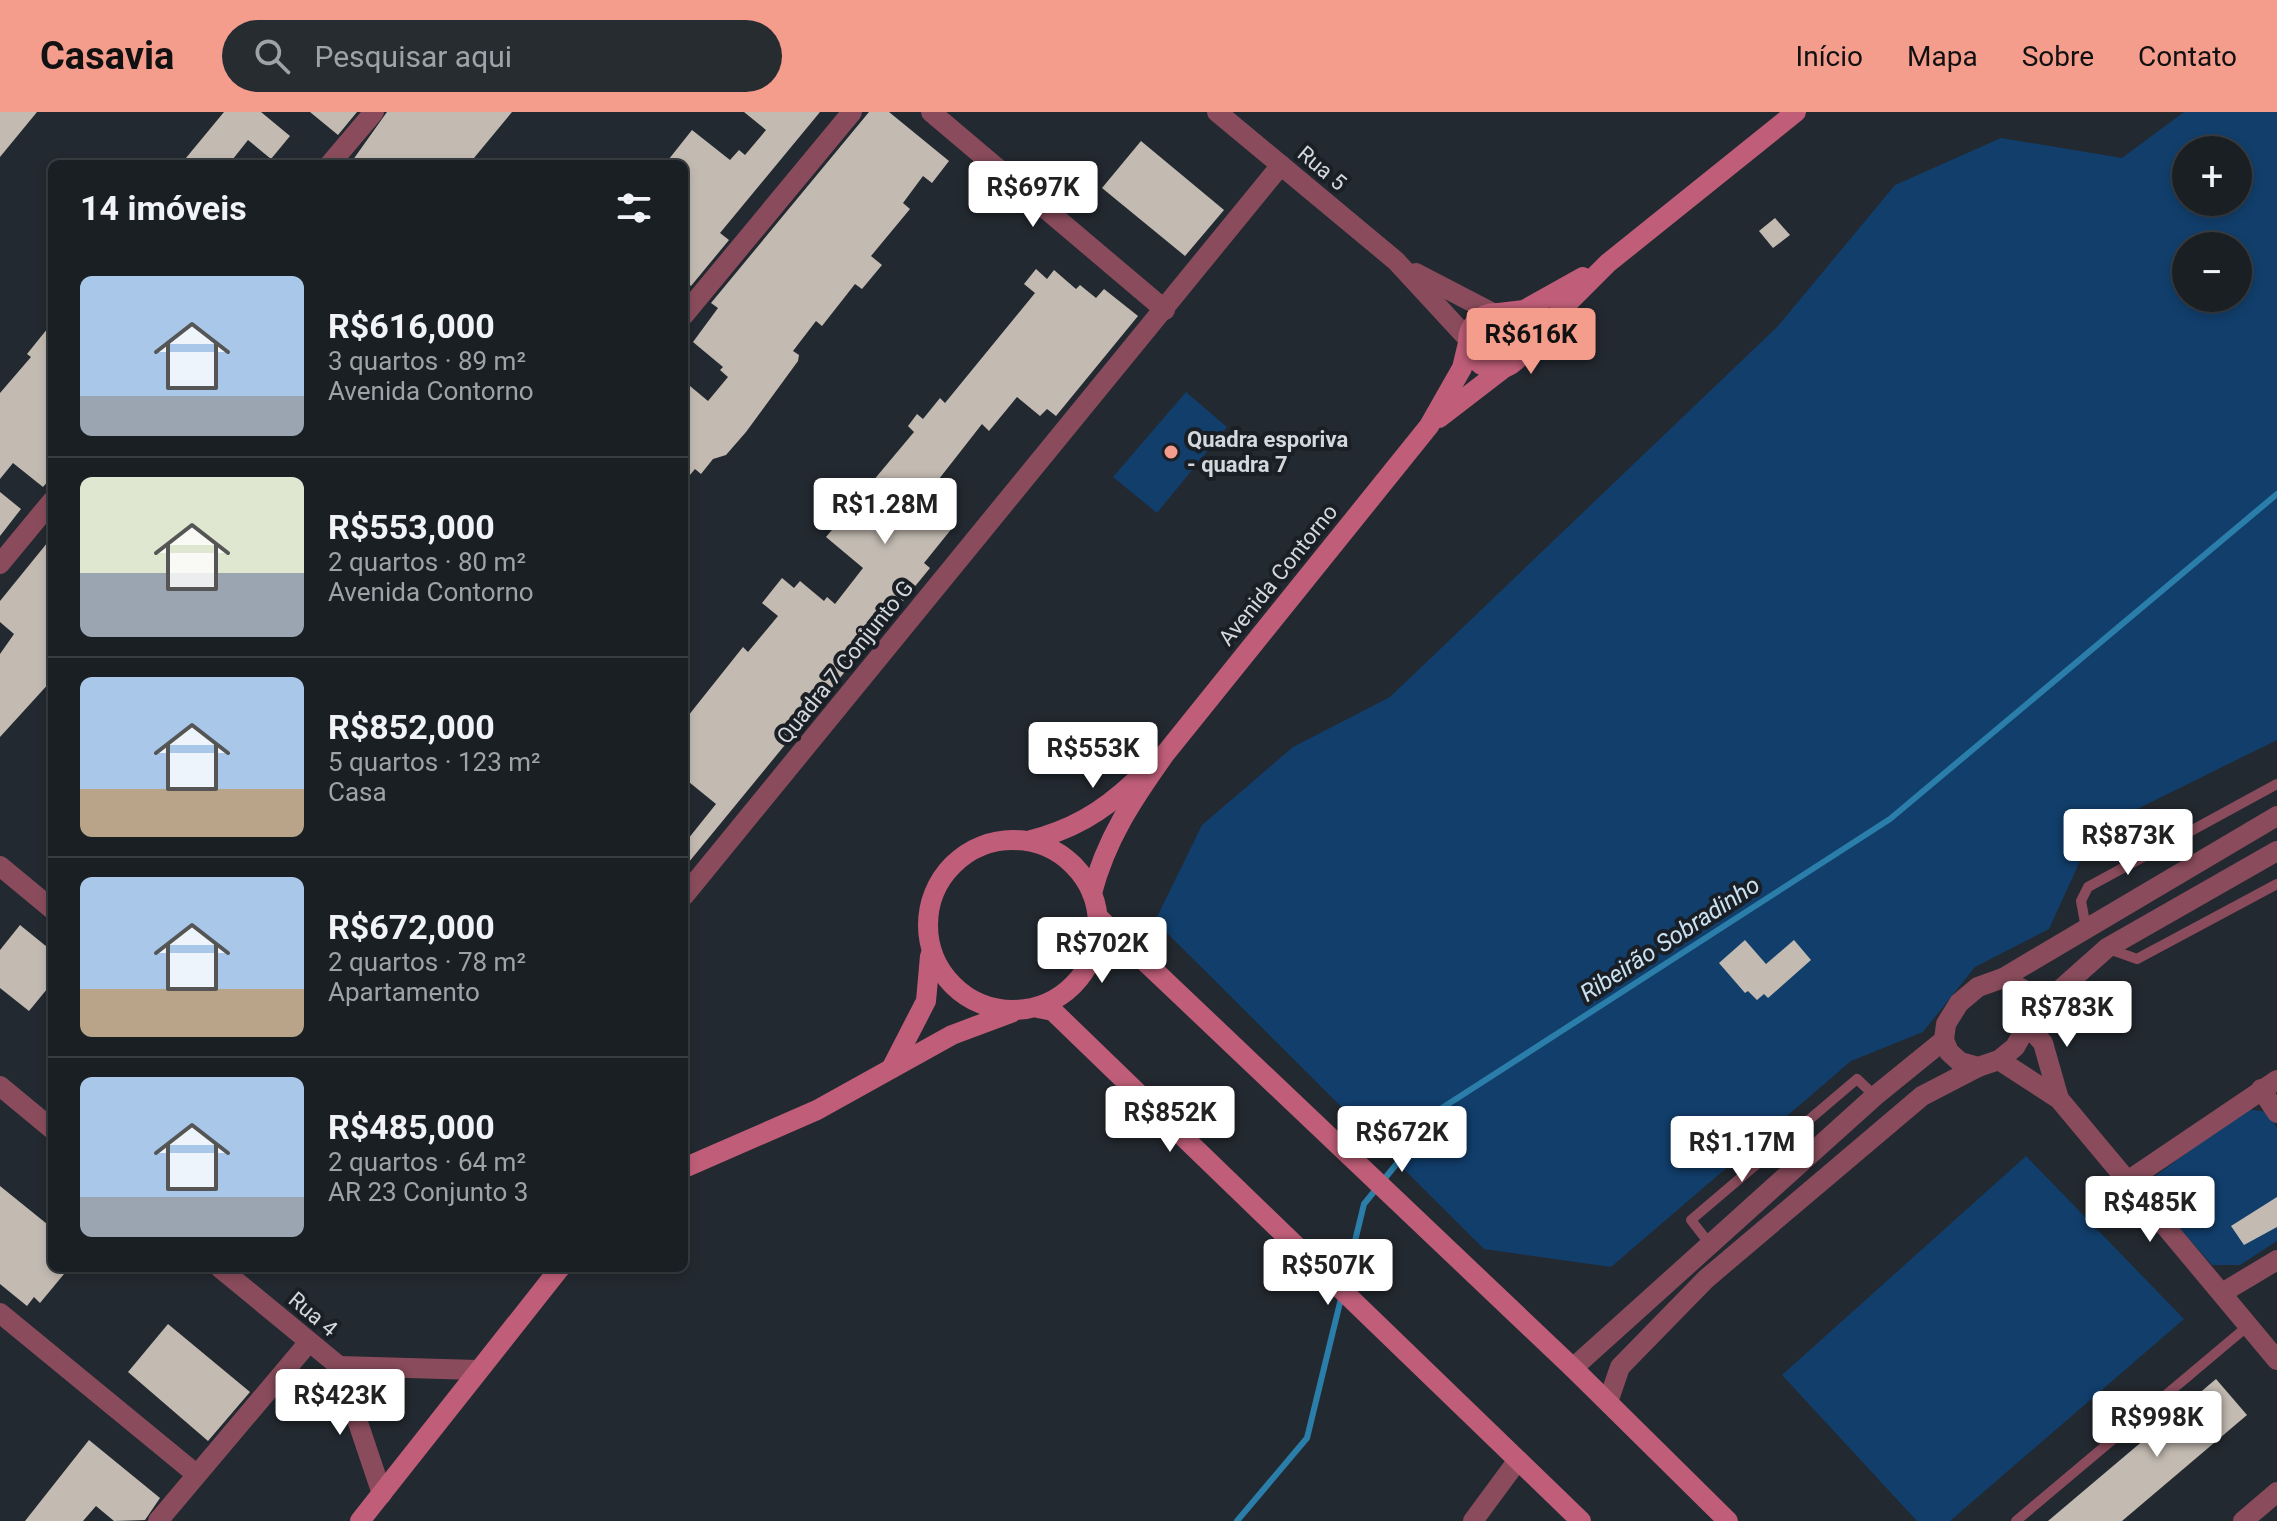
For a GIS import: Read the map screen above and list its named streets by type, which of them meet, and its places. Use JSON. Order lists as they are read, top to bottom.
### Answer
{
  "streets": {
    "main road": ["Avenida Contorno"],
    "street": ["Rua 5", "Quadra 7 Conjunto G", "Rua 4"]
  },
  "crossings": [
    ["Rua 5", "Avenida Contorno"],
    ["Rua 5", "Quadra 7 Conjunto G"]
  ],
  "water": ["Ribeirão Sobradinho"],
  "places": ["Quadra esporiva - quadra 7"],
  "page": {
    "header": "Casavia",
    "search": "Pesquisar aqui",
    "nav": [
      "Início",
      "Mapa",
      "Sobre",
      "Contato"
    ],
    "map_buttons": ["+", "−"],
    "heading": "14 imóveis",
    "price": [
      "R$697K",
      "R$616K",
      "R$1.28M",
      "R$553K",
      "R$873K",
      "R$702K",
      "R$783K",
      "R$852K",
      "R$672K",
      "R$1.17M",
      "R$485K",
      "R$507K",
      "R$423K",
      "R$998K"
    ],
    "list": [
      {
        "name": "R$616,000",
        "note": "3 quartos · 89 m² · Avenida Contorno"
      },
      {
        "name": "R$553,000",
        "note": "2 quartos · 80 m² · Avenida Contorno"
      },
      {
        "name": "R$852,000",
        "note": "5 quartos · 123 m² · Casa"
      },
      {
        "name": "R$672,000",
        "note": "2 quartos · 78 m² · Apartamento"
      },
      {
        "name": "R$485,000",
        "note": "2 quartos · 64 m² · AR 23 Conjunto 3"
      }
    ]
  }
}
